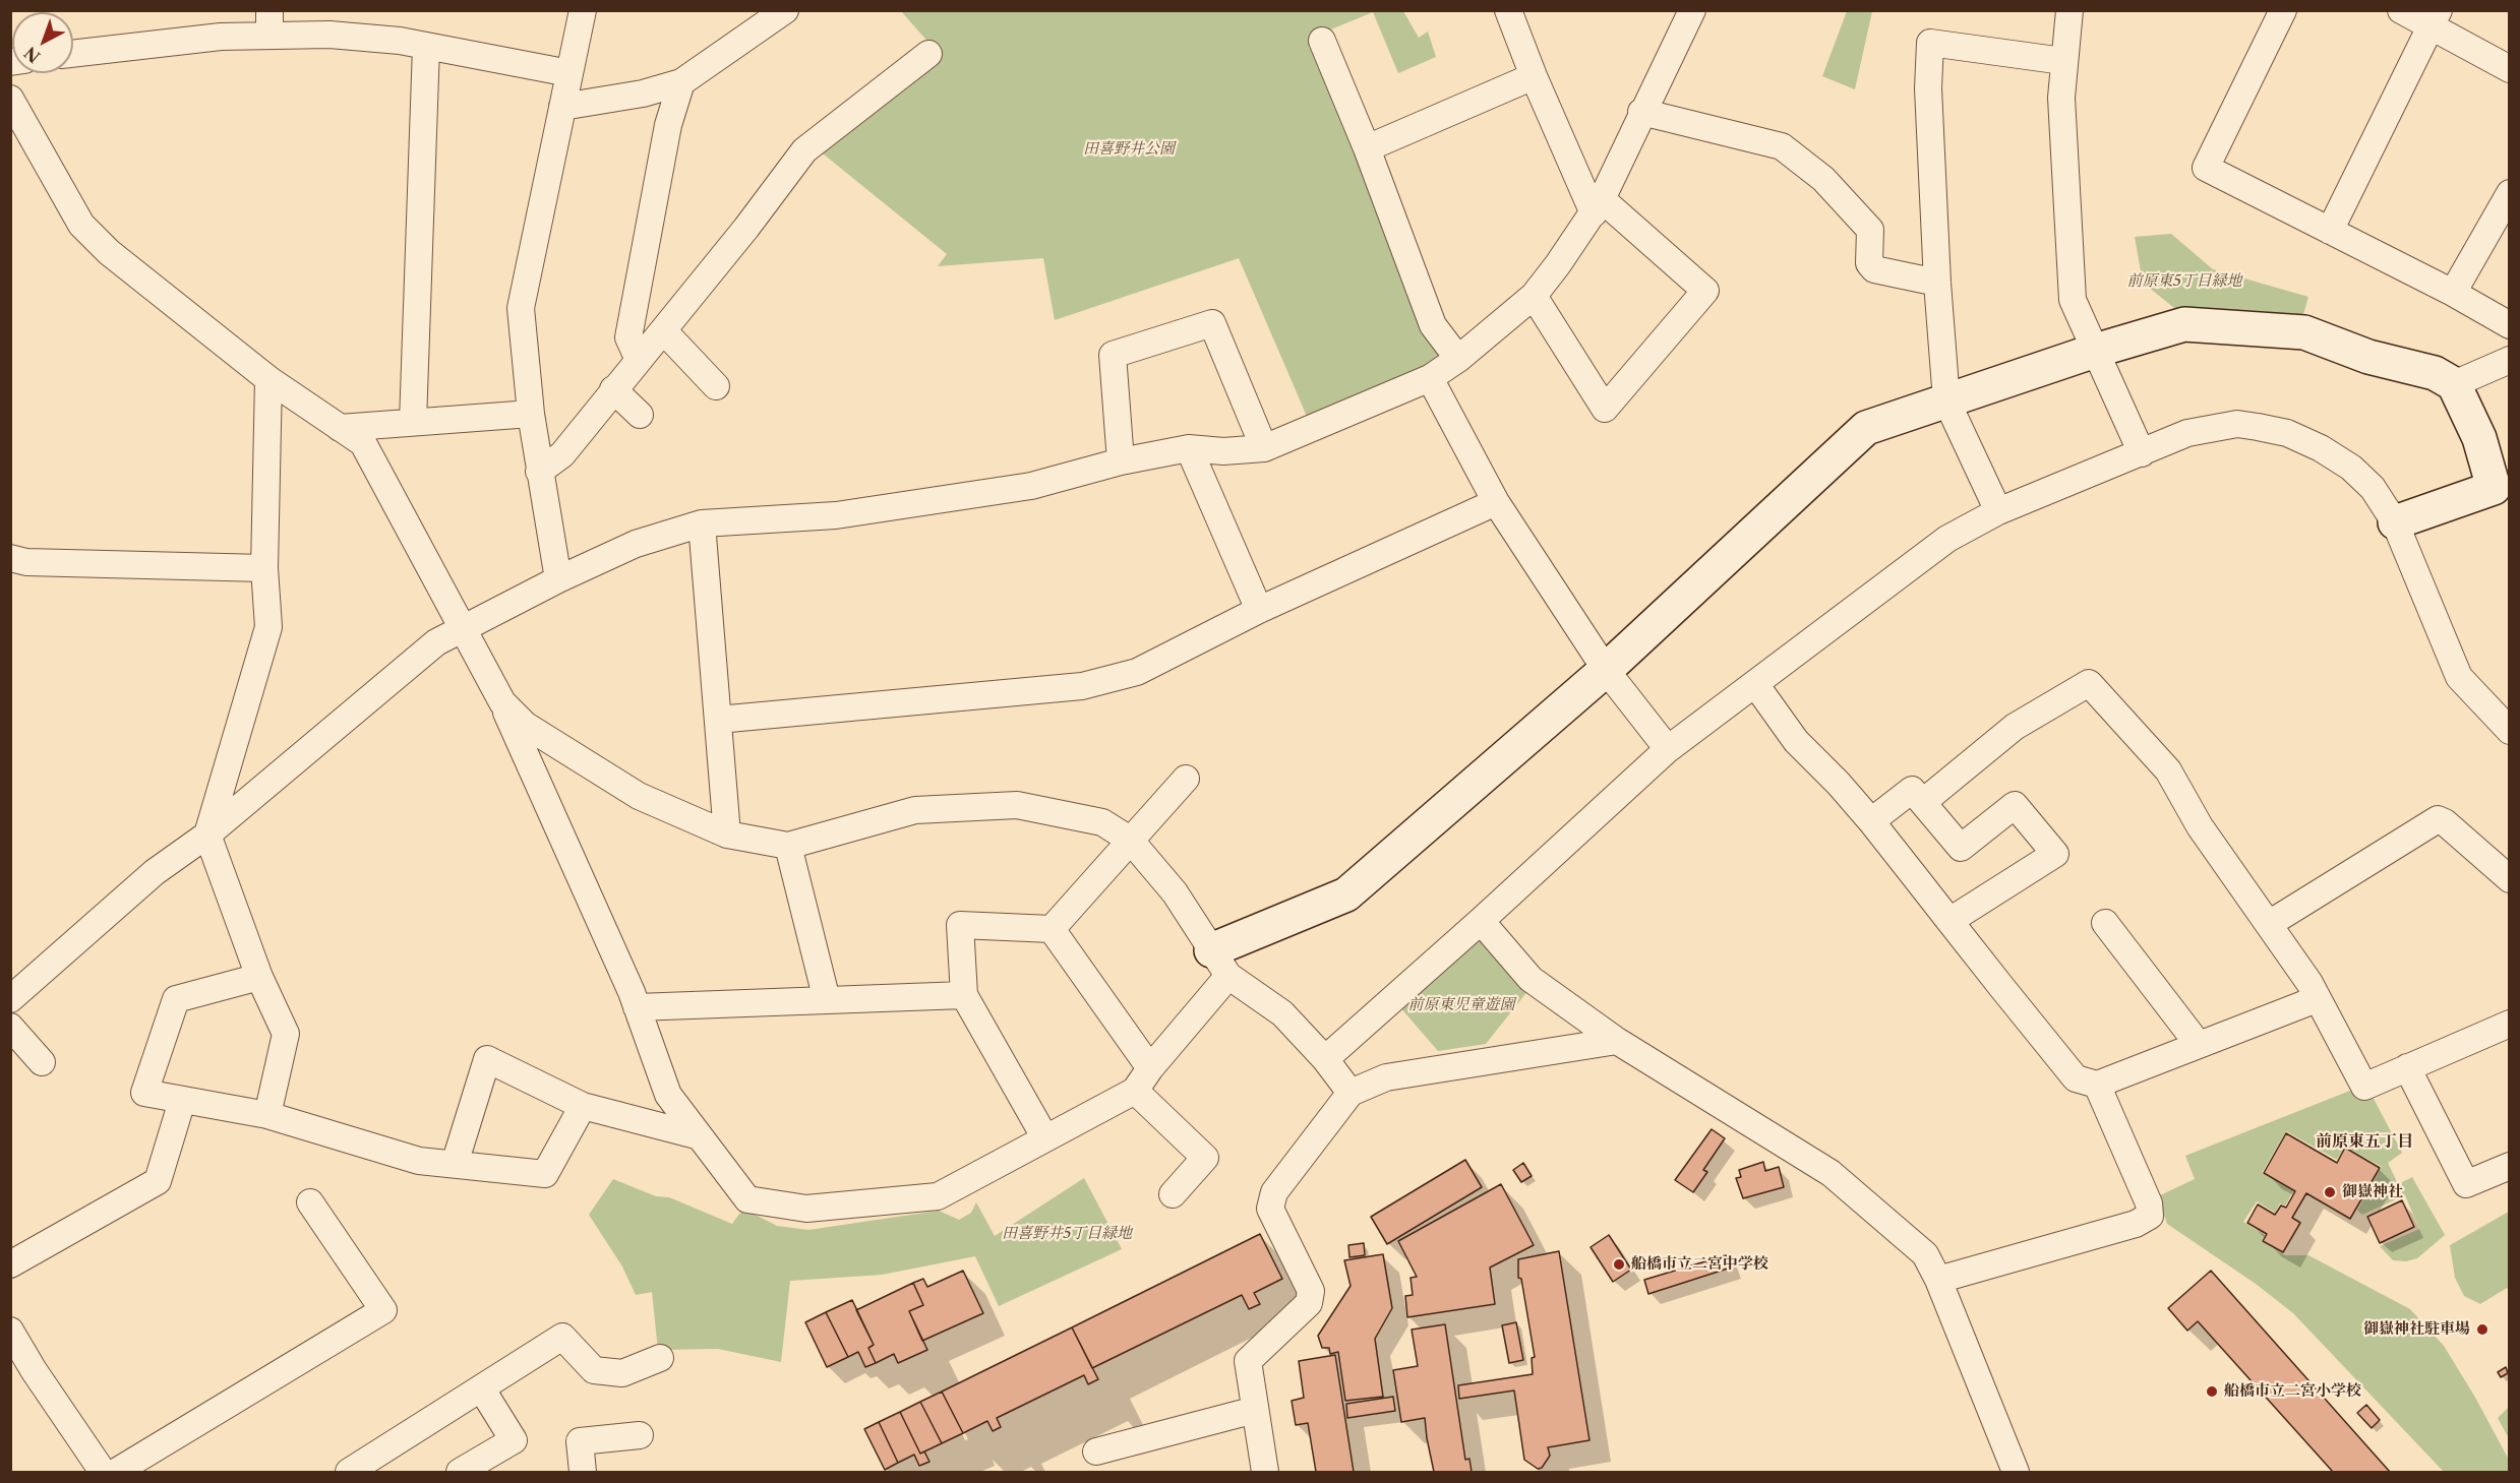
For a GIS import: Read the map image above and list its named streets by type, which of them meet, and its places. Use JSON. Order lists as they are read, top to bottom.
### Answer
{
  "districts": ["前原東五丁目"],
  "parks": [
    "田喜野井公園",
    "前原東5丁目緑地",
    "前原東児童遊園",
    "田喜野井5丁目緑地"
  ],
  "places": [
    "御嶽神社",
    "船橋市立二宮中学校",
    "御嶽神社駐車場",
    "船橋市立二宮小学校"
  ],
  "north": "bottom left"
}
